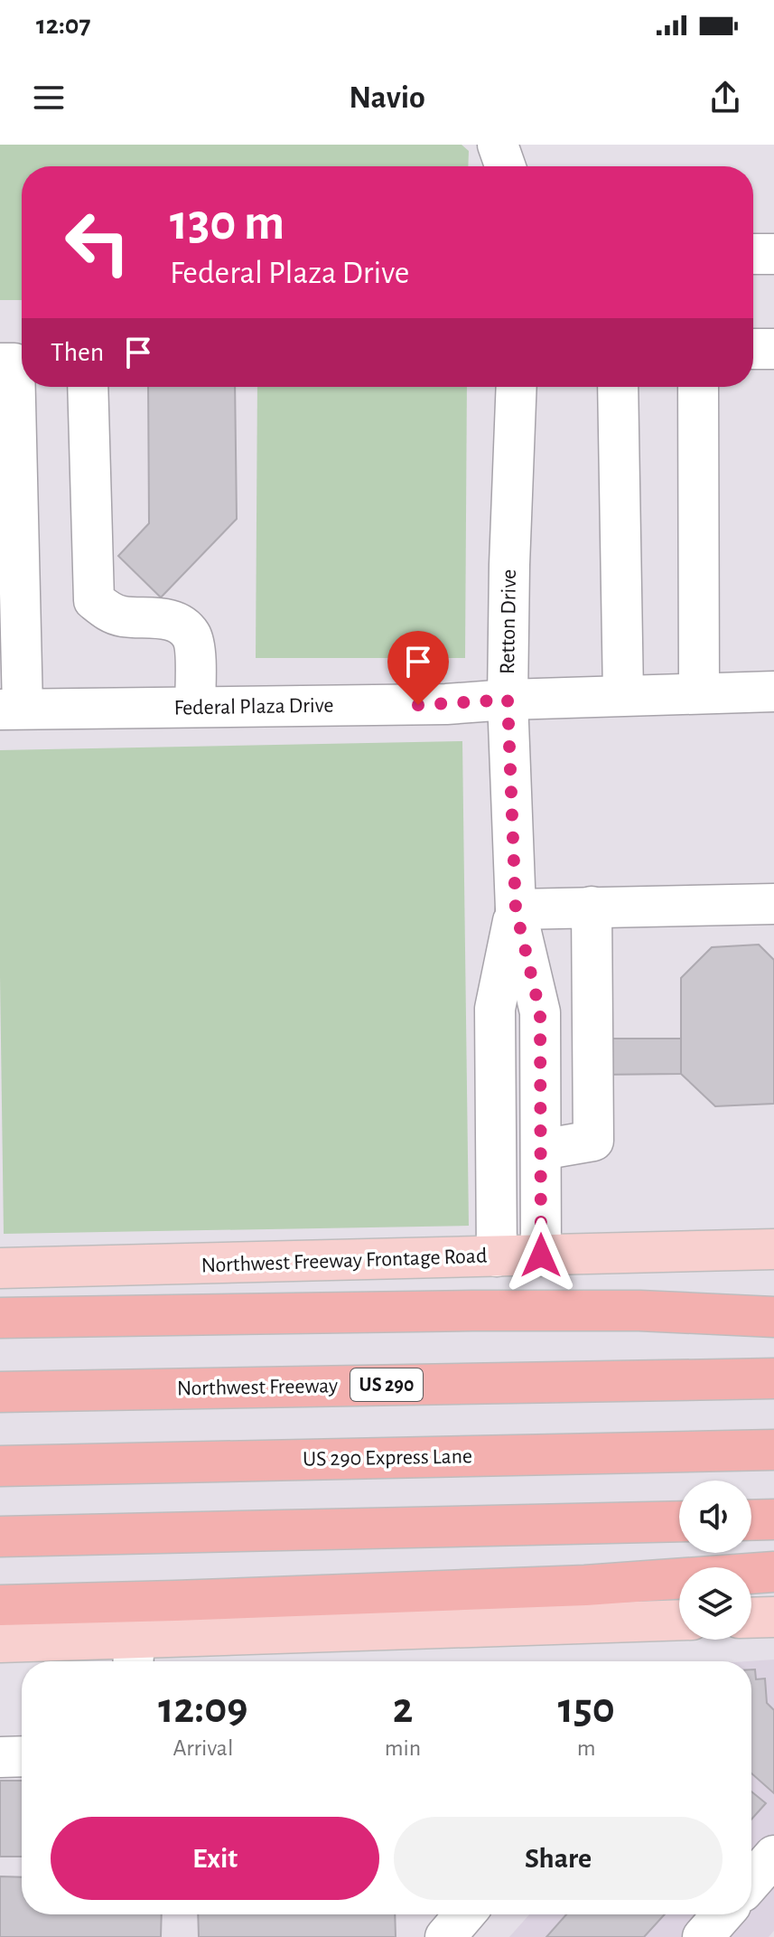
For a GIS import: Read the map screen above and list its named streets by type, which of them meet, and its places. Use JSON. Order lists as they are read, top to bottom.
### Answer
{
  "streets": {
    "highway": ["US 290", "Northwest Freeway", "US 290 Express Lane"],
    "main road": ["Northwest Freeway Frontage Road"],
    "street": ["Retton Drive", "Federal Plaza Drive"]
  },
  "crossings": [
    ["Retton Drive", "Federal Plaza Drive"],
    ["Retton Drive", "Northwest Freeway Frontage Road"]
  ],
  "page": {
    "status": "12:07",
    "header": "Navio",
    "turn": ["130 m", "Federal Plaza Drive"],
    "then": "Then",
    "eta": [
      "12:09",
      "Arrival",
      "2",
      "min",
      "150",
      "m"
    ],
    "buttons": ["Exit", "Share"]
  }
}
